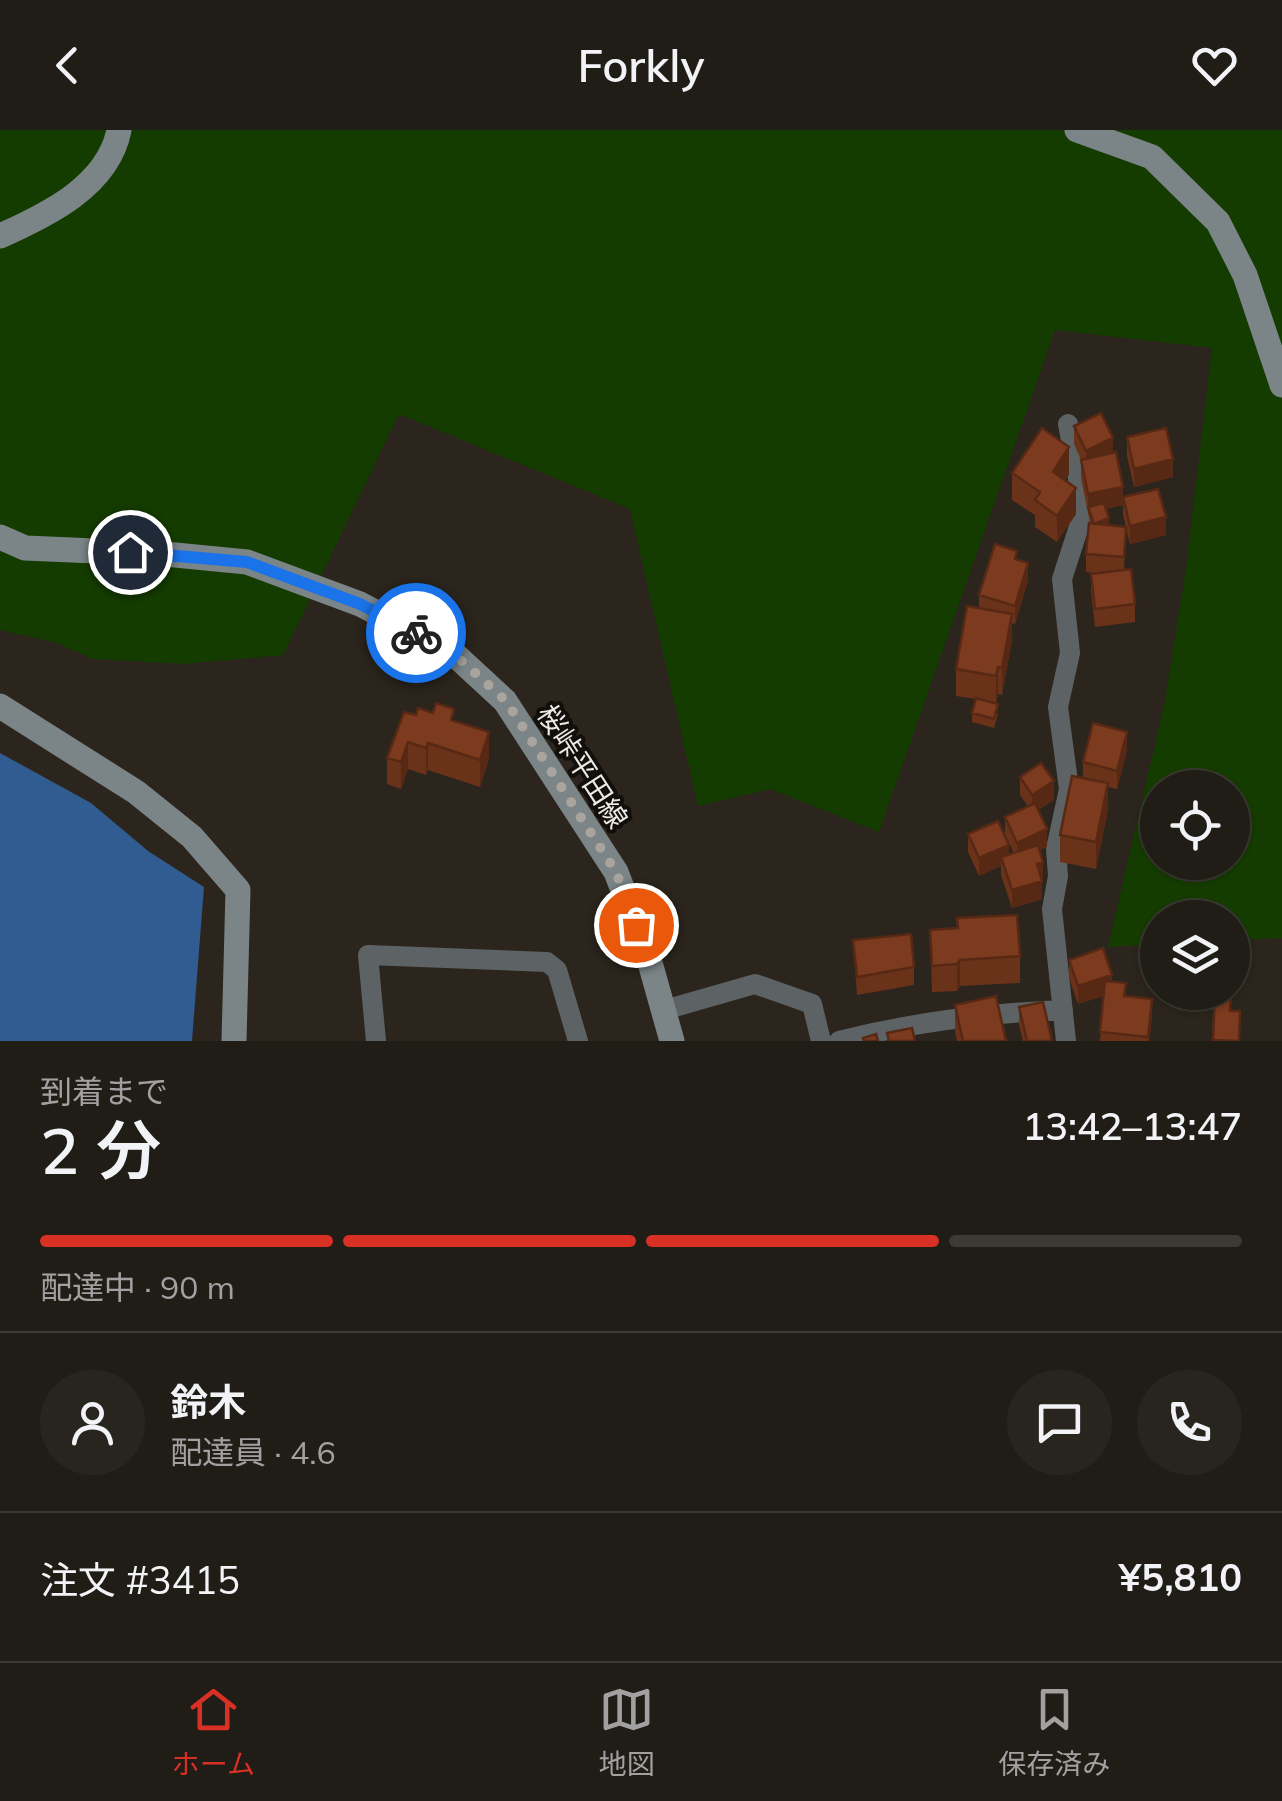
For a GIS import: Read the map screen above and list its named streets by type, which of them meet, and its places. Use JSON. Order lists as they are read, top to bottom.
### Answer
{
  "streets": {
    "main road": ["桜峠平田線"]
  },
  "page": {
    "header": "Forkly",
    "heading": ["2 分", "到着まで", "13:42–13:47"],
    "panel": [
      "鈴木",
      "配達員 · 4.6",
      "注文 #3415",
      "¥5,810"
    ],
    "bar": "配達中 · 90 m",
    "tabs": ["ホーム", "地図", "保存済み"]
  }
}
